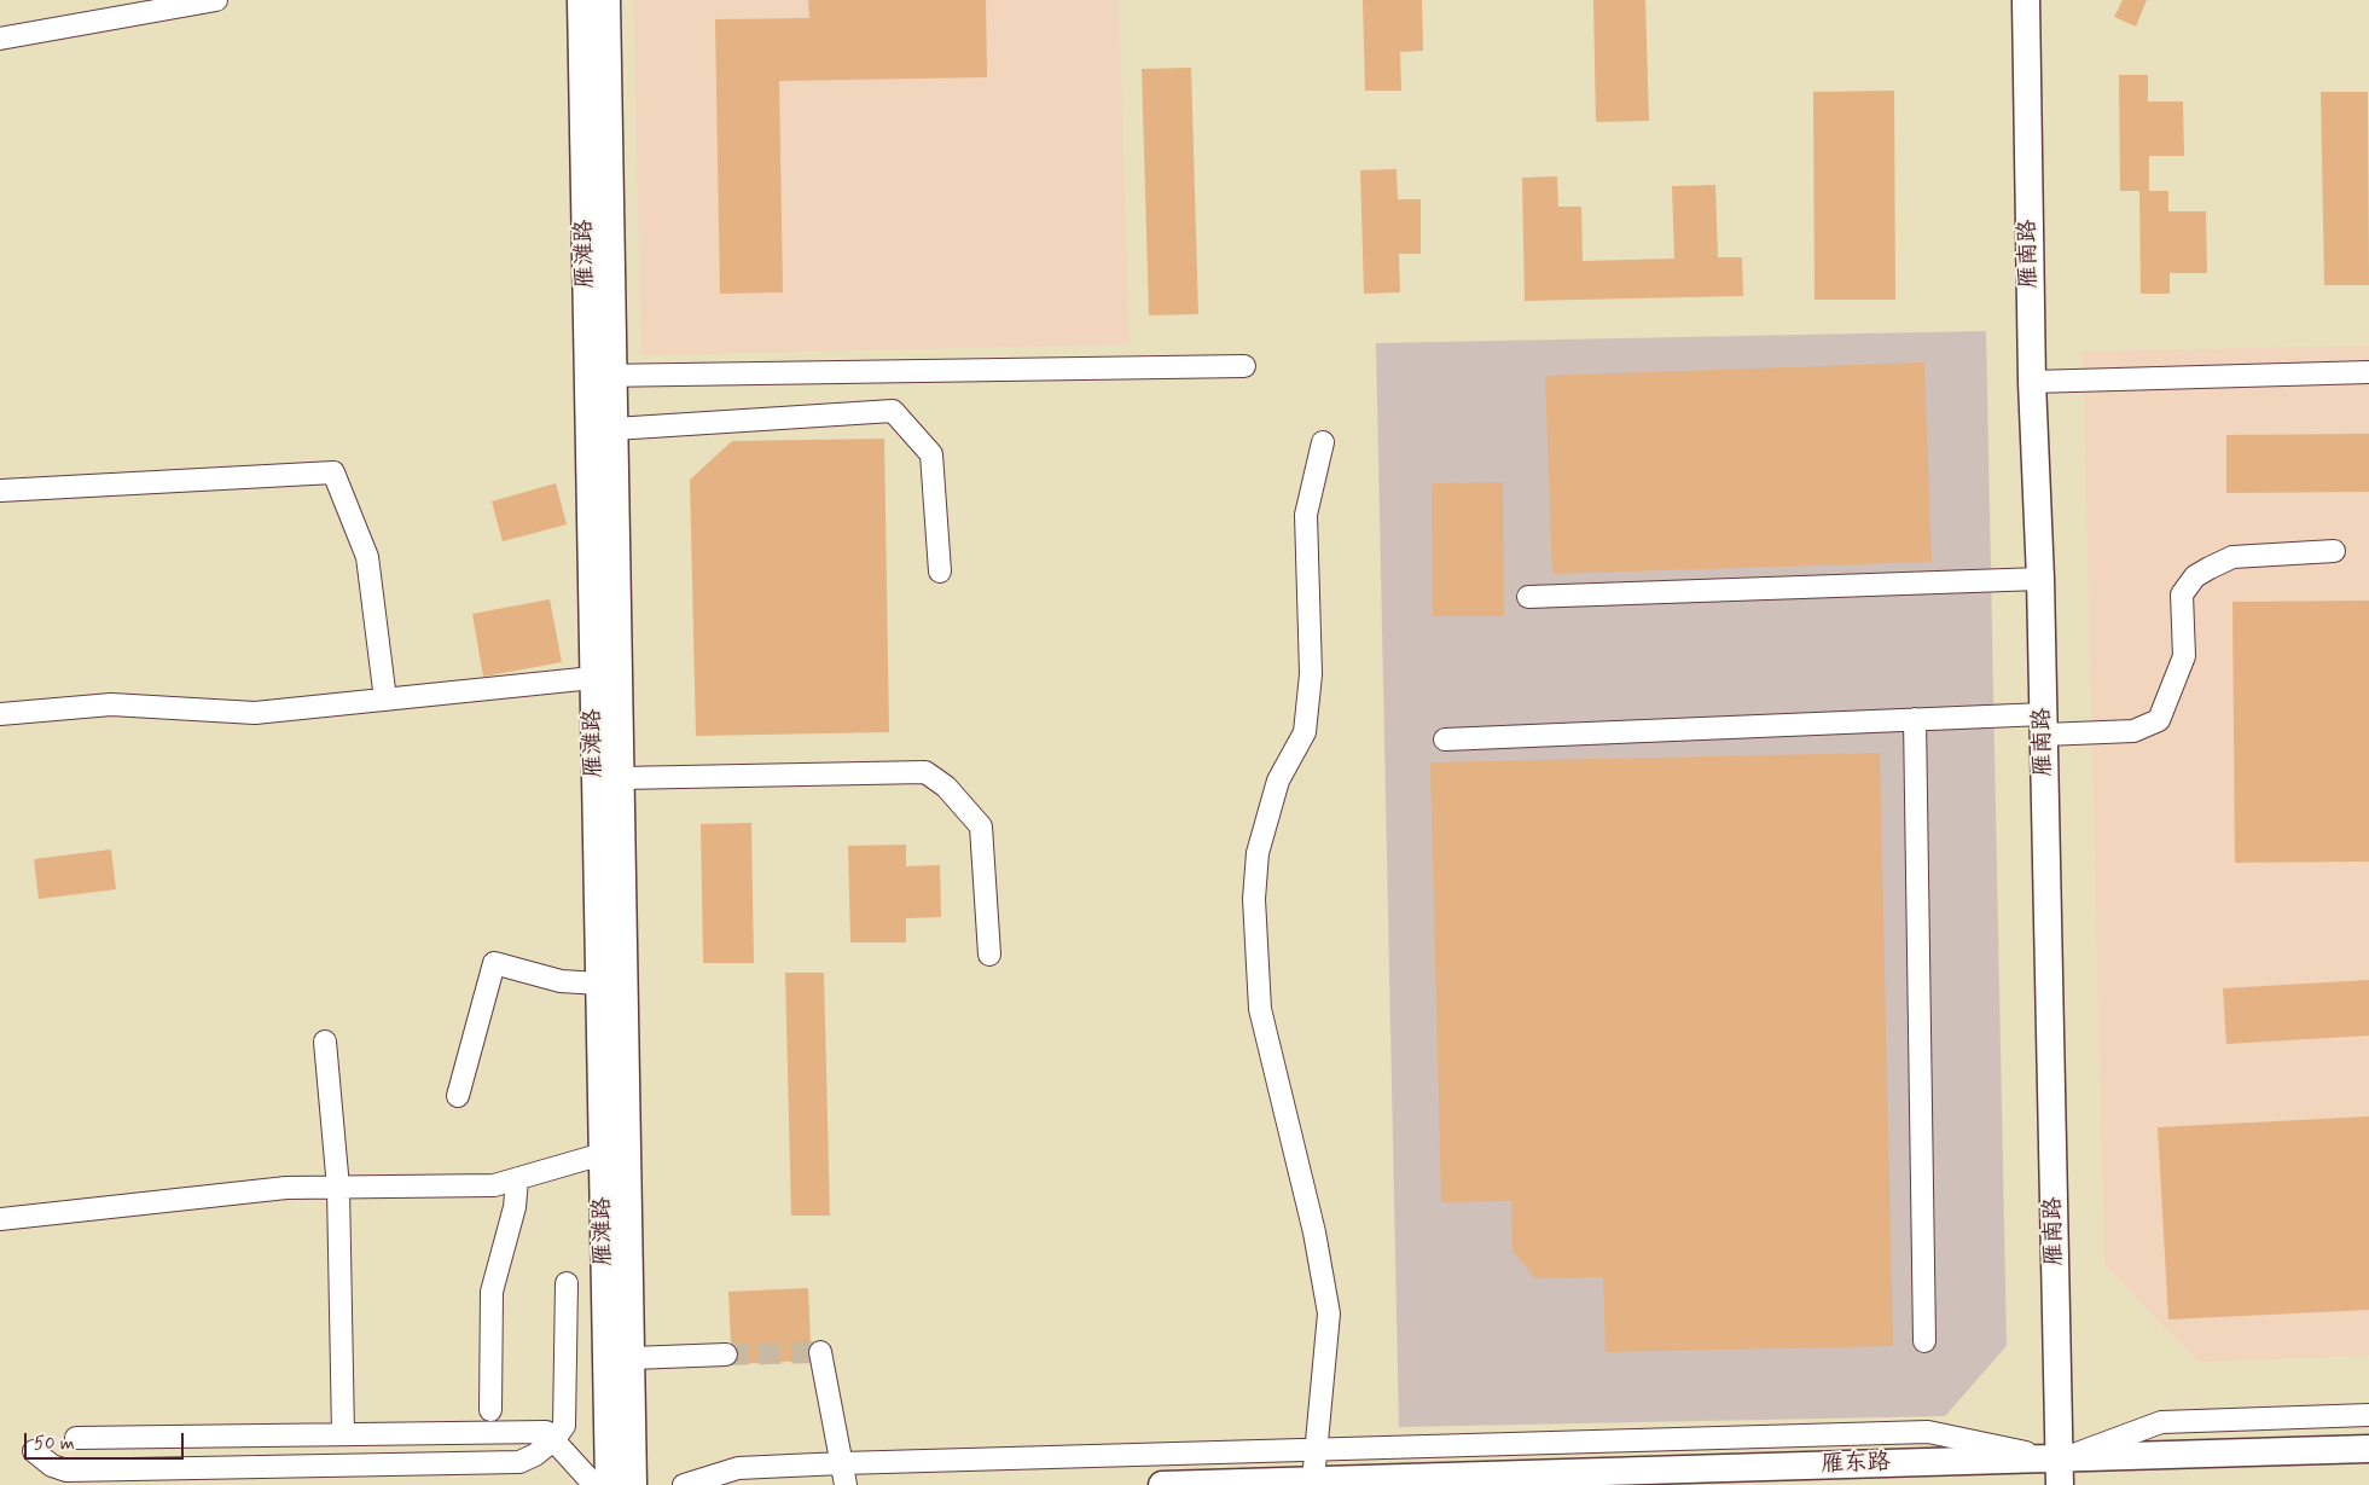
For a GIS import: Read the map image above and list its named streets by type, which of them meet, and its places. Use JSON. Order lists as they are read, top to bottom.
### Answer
{
  "streets": {
    "main road": ["雁滩路", "雁南路", "雁东路"]
  },
  "crossings": [
    ["雁南路", "雁东路"]
  ],
  "scale_bar": "50 m"
}
